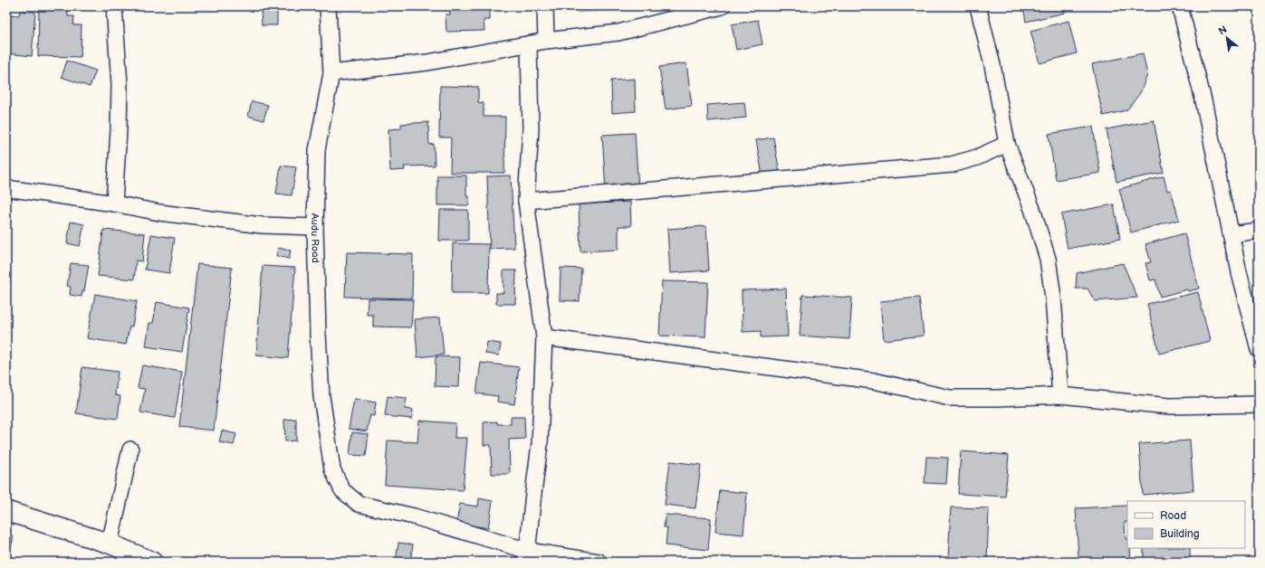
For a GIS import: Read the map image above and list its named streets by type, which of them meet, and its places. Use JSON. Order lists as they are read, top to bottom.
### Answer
{
  "streets": {
    "street": ["Audu Road"]
  },
  "legend": ["Road", "Building"],
  "north": "top left"
}
